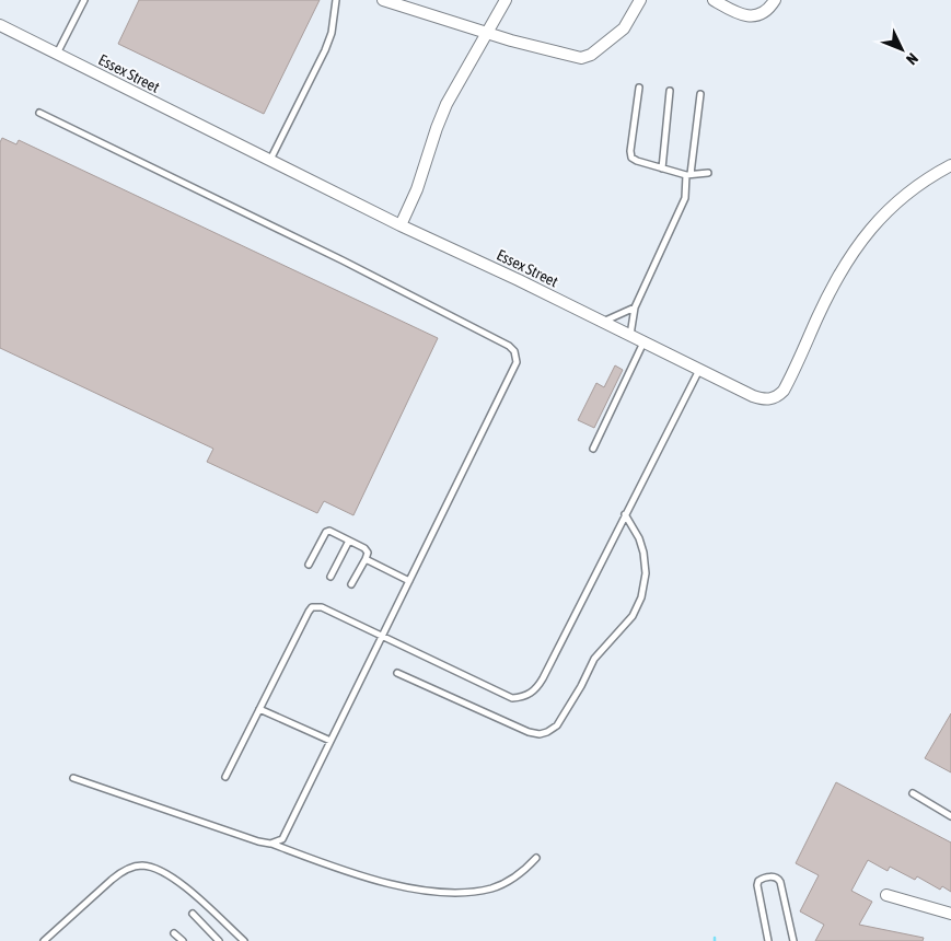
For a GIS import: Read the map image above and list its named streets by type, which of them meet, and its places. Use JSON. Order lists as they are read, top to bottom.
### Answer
{
  "streets": {
    "street": ["Essex Street"]
  },
  "north": "bottom right"
}
